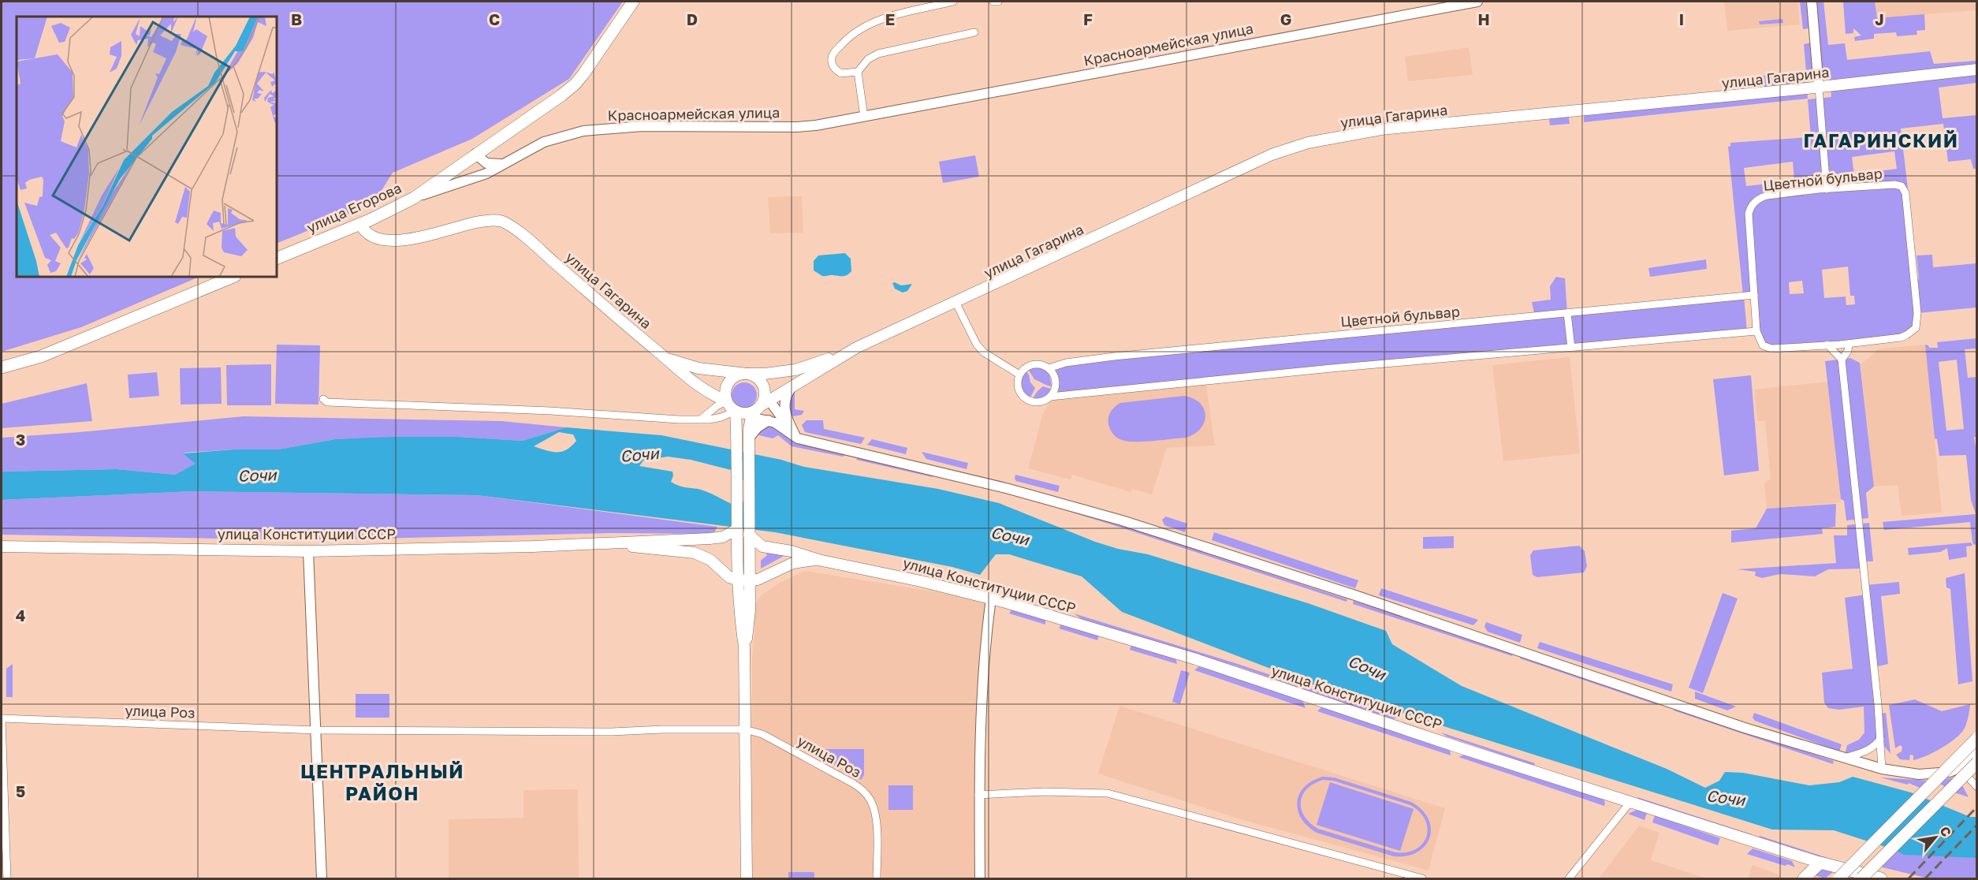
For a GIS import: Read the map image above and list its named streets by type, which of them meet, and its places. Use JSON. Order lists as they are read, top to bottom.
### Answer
{
  "streets": {
    "main road": ["улица Гагарина", "улица Егорова", "улица Конституции СССР"],
    "street": ["Красноармейская улица", "Цветной бульвар", "улица Роз"]
  },
  "crossings": [
    ["Красноармейская улица", "улица Егорова"],
    ["улица Гагарина", "улица Егорова"]
  ],
  "districts": ["ГАГАРИНСКИЙ", "ЦЕНТРАЛЬНЫЙ РАЙОН"],
  "water": ["Сочи"],
  "north": "top right",
  "grid": {
    "columns": [
      "B",
      "C",
      "D",
      "E",
      "F",
      "G",
      "H",
      "I",
      "J"
    ],
    "rows": ["3", "4", "5"]
  }
}
